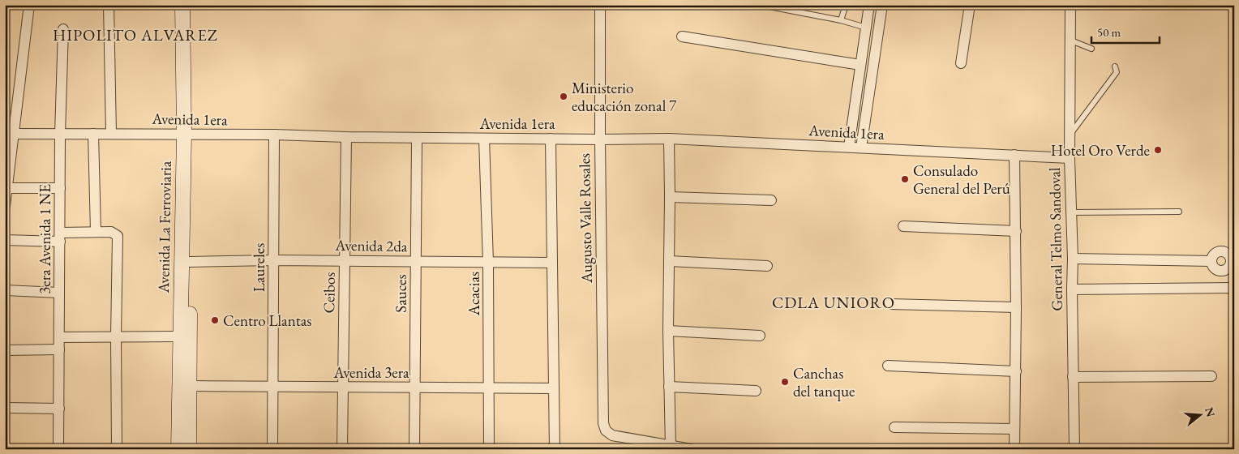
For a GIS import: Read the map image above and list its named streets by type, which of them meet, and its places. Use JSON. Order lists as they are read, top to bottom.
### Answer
{
  "streets": {
    "main road": ["Avenida La Ferroviaria"],
    "street": [
      "Avenida 1era",
      "Augusto Valle Rosales",
      "3era Avenida 1 NE",
      "General Telmo Sandoval",
      "Avenida 2da",
      "Laureles",
      "Ceibos",
      "Sauces",
      "Acacias",
      "Avenida 3era"
    ]
  },
  "crossings": [
    ["Avenida 1era", "Augusto Valle Rosales"],
    ["Avenida 1era", "Avenida La Ferroviaria"],
    ["Avenida 1era", "3era Avenida 1 NE"],
    ["Avenida 1era", "General Telmo Sandoval"],
    ["Avenida 1era", "Laureles"],
    ["Avenida 1era", "Ceibos"],
    ["Avenida 1era", "Sauces"],
    ["Avenida 1era", "Acacias"],
    ["Avenida La Ferroviaria", "Avenida 2da"],
    ["Avenida La Ferroviaria", "Avenida 3era"],
    ["Avenida 2da", "Laureles"],
    ["Avenida 2da", "Ceibos"],
    ["Avenida 2da", "Sauces"],
    ["Avenida 2da", "Acacias"],
    ["Laureles", "Avenida 3era"],
    ["Ceibos", "Avenida 3era"],
    ["Sauces", "Avenida 3era"],
    ["Acacias", "Avenida 3era"]
  ],
  "districts": ["HIPOLITO ALVAREZ", "CDLA UNIORO"],
  "places": [
    "Ministerio educación zonal 7",
    "Hotel Oro Verde",
    "Consulado General del Perú",
    "Centro Llantas",
    "Canchas del tanque"
  ],
  "scale_bar": "50 m",
  "north": "right"
}
